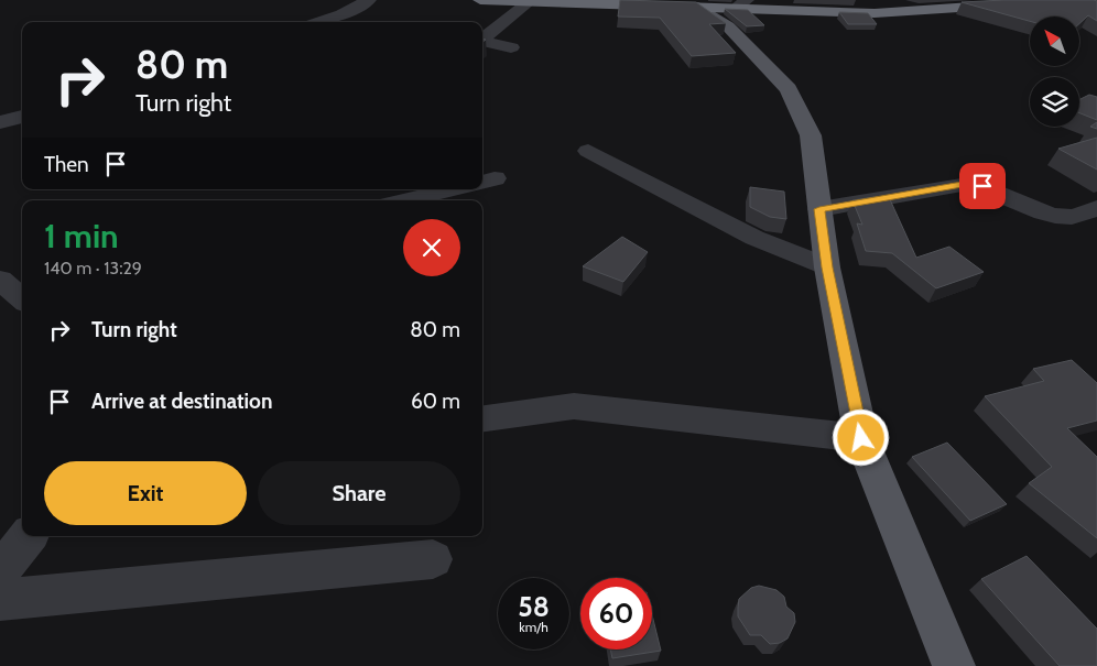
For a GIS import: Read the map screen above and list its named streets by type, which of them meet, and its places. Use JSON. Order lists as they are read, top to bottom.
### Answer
{
  "north": "top left",
  "page": {
    "turn": ["80 m", "Turn right"],
    "then": "Then",
    "heading": ["1 min", "140 m · 13:29"],
    "list": [
      {
        "name": "Turn right",
        "value": "80 m"
      },
      {
        "name": "Arrive at destination",
        "value": "60 m"
      }
    ],
    "buttons": ["Exit", "Share"],
    "speed": "58 km/h",
    "limit": "60"
  }
}
